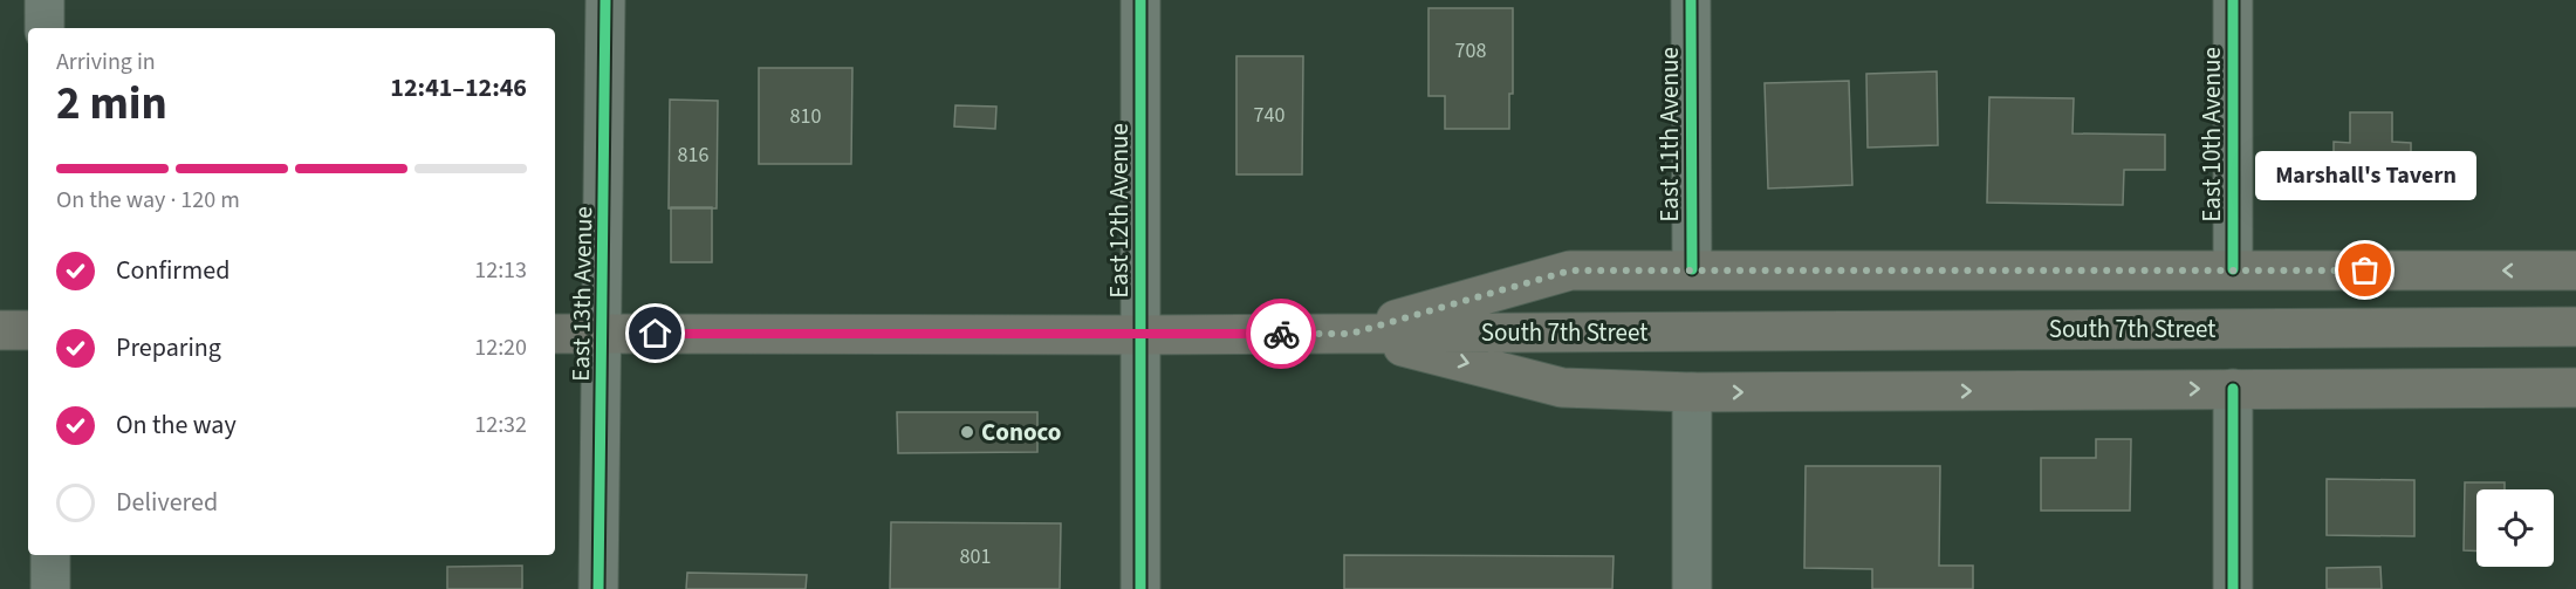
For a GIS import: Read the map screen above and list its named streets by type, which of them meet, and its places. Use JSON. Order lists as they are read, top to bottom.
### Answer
{
  "streets": {
    "main road": ["South 7th Street"],
    "street": [
      "East 11th Avenue",
      "East 10th Avenue",
      "East 12th Avenue",
      "East 13th Avenue"
    ]
  },
  "crossings": [
    ["East 12th Avenue", "South 7th Street"],
    ["East 13th Avenue", "South 7th Street"]
  ],
  "places": ["Marshall's Tavern", "Conoco"],
  "house_numbers": [
    "708",
    "740",
    "810",
    "816",
    "801"
  ],
  "page": {
    "heading": ["2 min", "Arriving in", "12:41–12:46"],
    "bar": "On the way · 120 m",
    "bubble": "Marshall's Tavern",
    "list": [
      ["Confirmed", "12:13"],
      ["Preparing", "12:20"],
      ["On the way", "12:32"],
      "Delivered"
    ]
  }
}
